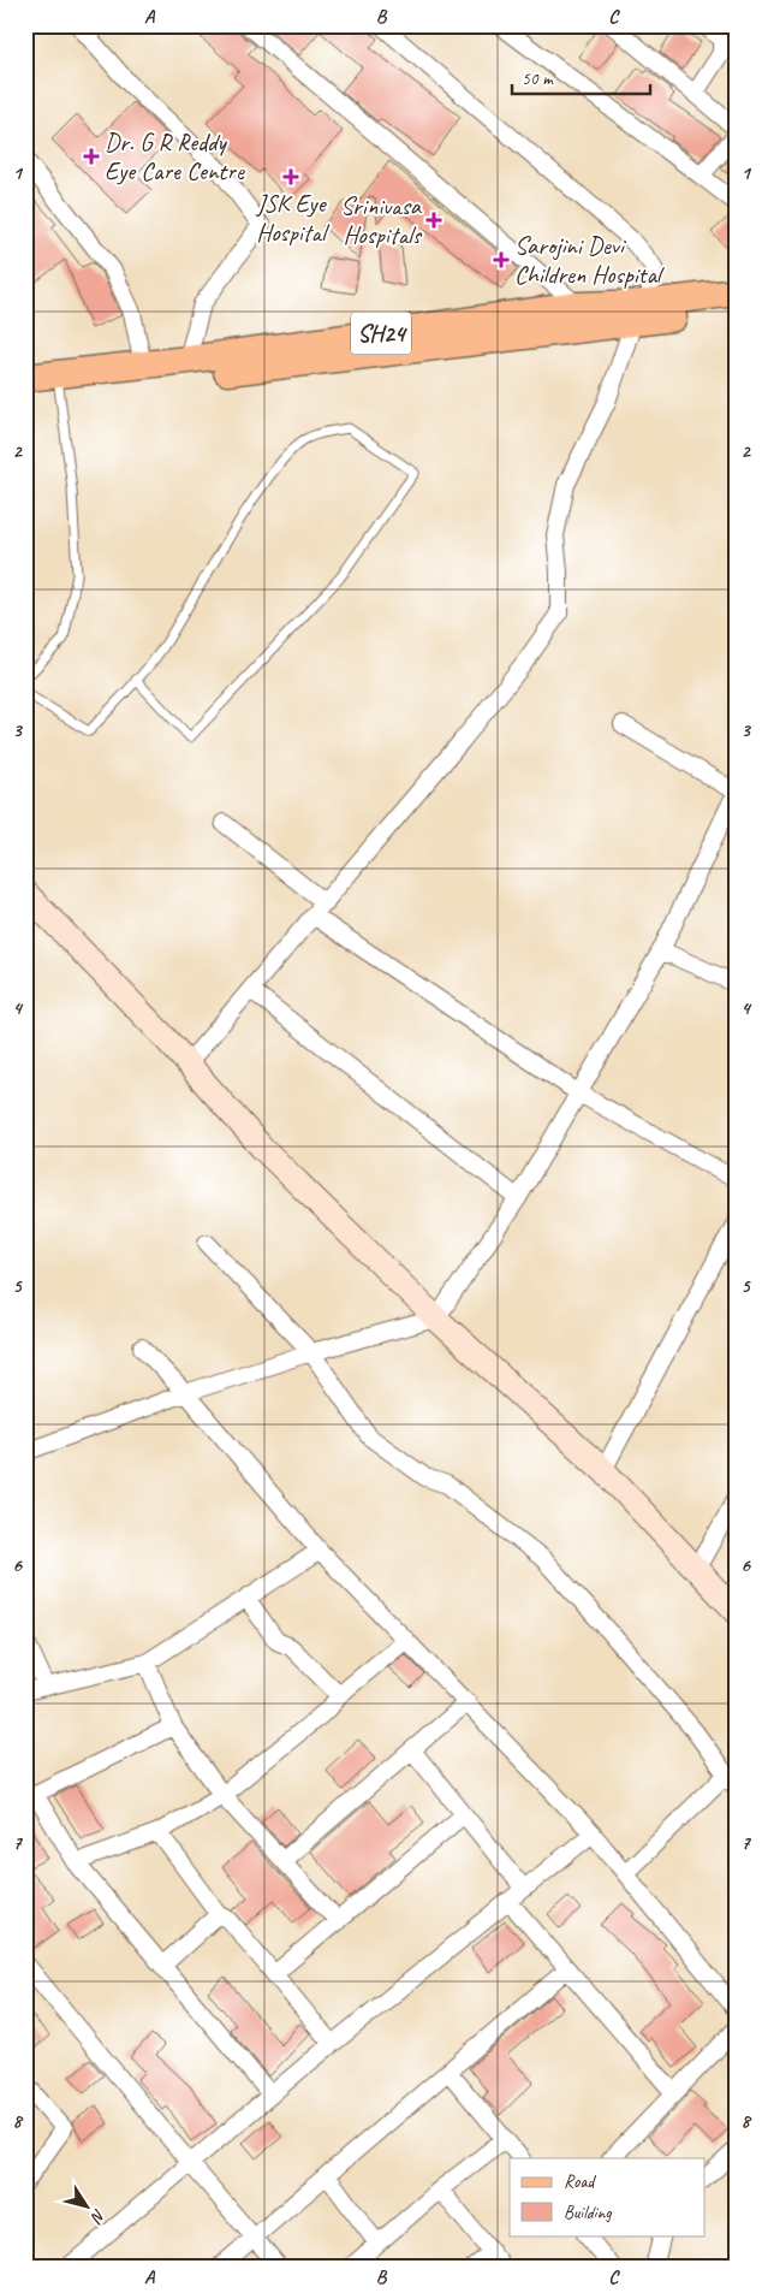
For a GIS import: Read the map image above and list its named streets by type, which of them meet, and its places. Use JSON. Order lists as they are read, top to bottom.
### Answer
{
  "streets": {
    "main road": ["SH24"]
  },
  "places": {
    "health": [
      "Dr. G R Reddy Eye Care Centre",
      "JSK Eye Hospital",
      "Srinivasa Hospitals",
      "Sarojini Devi Children Hospital"
    ]
  },
  "legend": ["Road", "Building"],
  "scale_bar": "50 m",
  "north": "bottom right",
  "grid": {
    "columns": ["A", "B", "C"],
    "rows": [
      "1",
      "2",
      "3",
      "4",
      "5",
      "6",
      "7",
      "8"
    ]
  }
}
